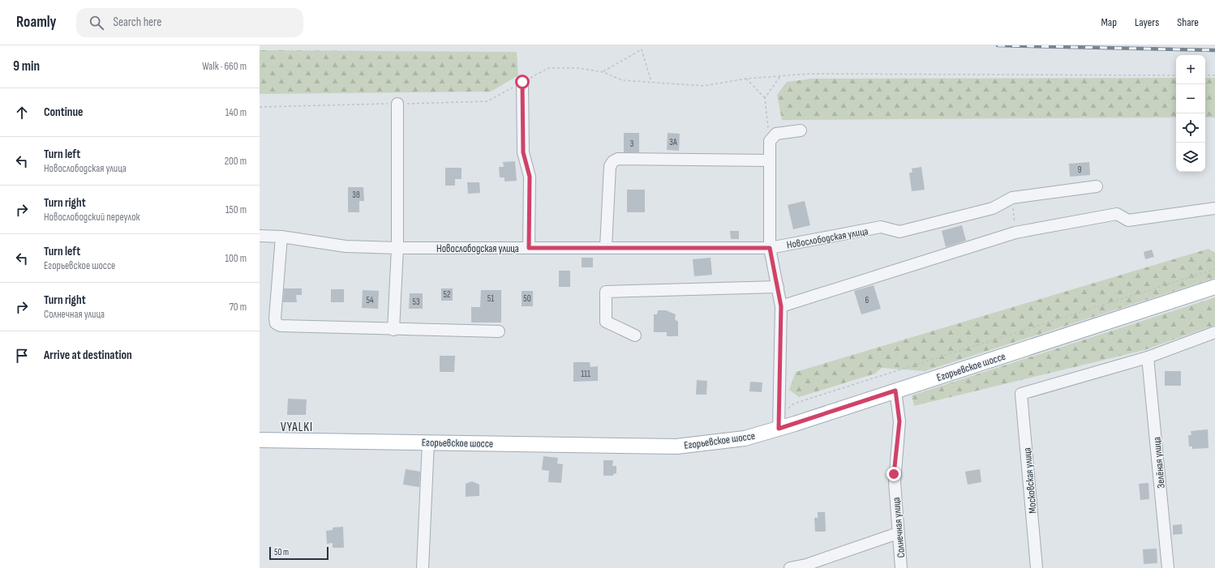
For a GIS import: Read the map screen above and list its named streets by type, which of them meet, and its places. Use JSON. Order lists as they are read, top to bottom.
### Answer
{
  "streets": {
    "main road": ["Егорьевское шоссе"],
    "street": [
      "Новослободская улица",
      "Зелёная улица",
      "Московская улица",
      "Солнечная улица"
    ]
  },
  "crossings": [
    ["Егорьевское шоссе", "Солнечная улица"],
    ["Зелёная улица", "Московская улица"]
  ],
  "districts": ["VYALKI"],
  "house_numbers": [
    "3А",
    "3",
    "9",
    "38",
    "52",
    "51",
    "50",
    "54",
    "6",
    "53",
    "111"
  ],
  "scale_bar": "50 m",
  "page": {
    "header": "Roamly",
    "search": "Search here",
    "nav": ["Map", "Layers", "Share"],
    "heading": ["9 min", "Walk · 660 m"],
    "map_buttons": ["+", "−"],
    "list": [
      ["Continue", "140 m"],
      ["Turn left", "Новослободская улица", "200 m"],
      ["Turn right", "Новослободский переулок", "150 m"],
      ["Turn left", "Егорьевское шоссе", "100 m"],
      ["Turn right", "Солнечная улица", "70 m"],
      "Arrive at destination"
    ],
    "scale": "50 m"
  }
}
